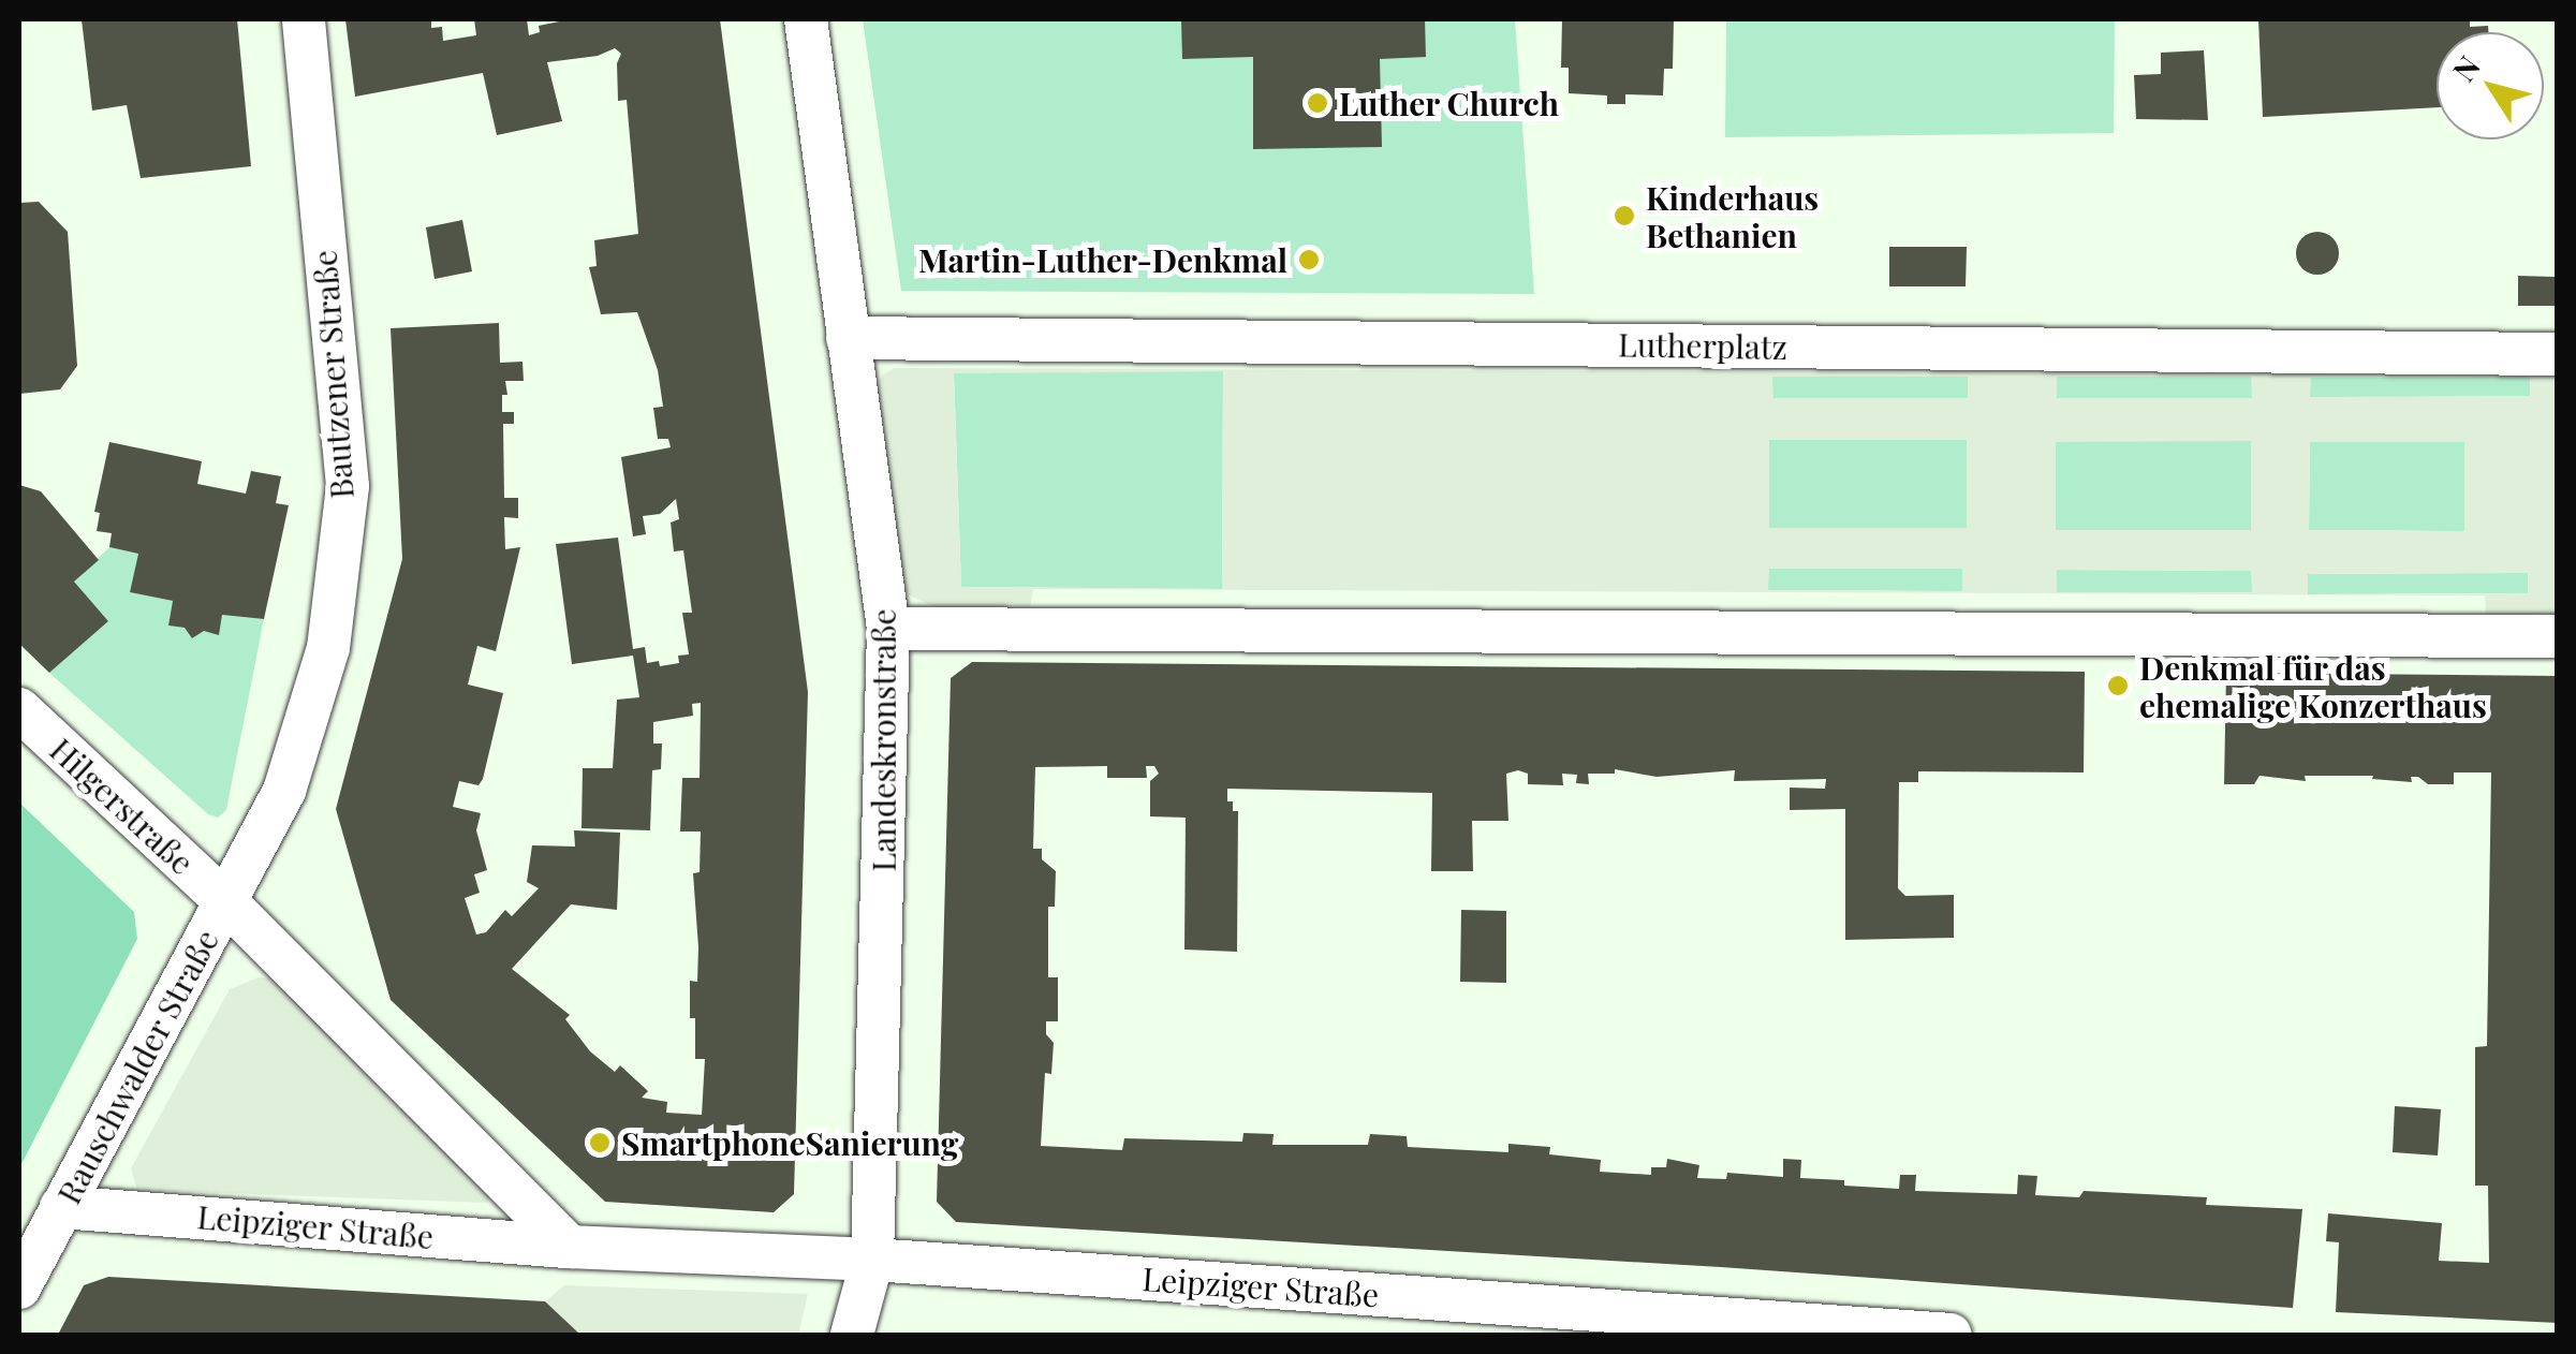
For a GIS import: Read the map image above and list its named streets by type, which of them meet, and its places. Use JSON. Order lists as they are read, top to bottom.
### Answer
{
  "streets": {
    "street": [
      "Lutherplatz",
      "Bautzener Straße",
      "Landeskronstraße",
      "Hilgerstraße",
      "Rauschwalder Straße",
      "Leipziger Straße"
    ]
  },
  "crossings": [
    ["Lutherplatz", "Landeskronstraße"],
    ["Bautzener Straße", "Hilgerstraße"],
    ["Bautzener Straße", "Rauschwalder Straße"],
    ["Landeskronstraße", "Leipziger Straße"],
    ["Hilgerstraße", "Rauschwalder Straße"],
    ["Rauschwalder Straße", "Leipziger Straße"]
  ],
  "places": [
    "Luther Church",
    "Kinderhaus Bethanien",
    "Martin-Luther-Denkmal",
    "Denkmal für das ehemalige Konzerthaus",
    "SmartphoneSanierung"
  ],
  "north": "top left"
}
